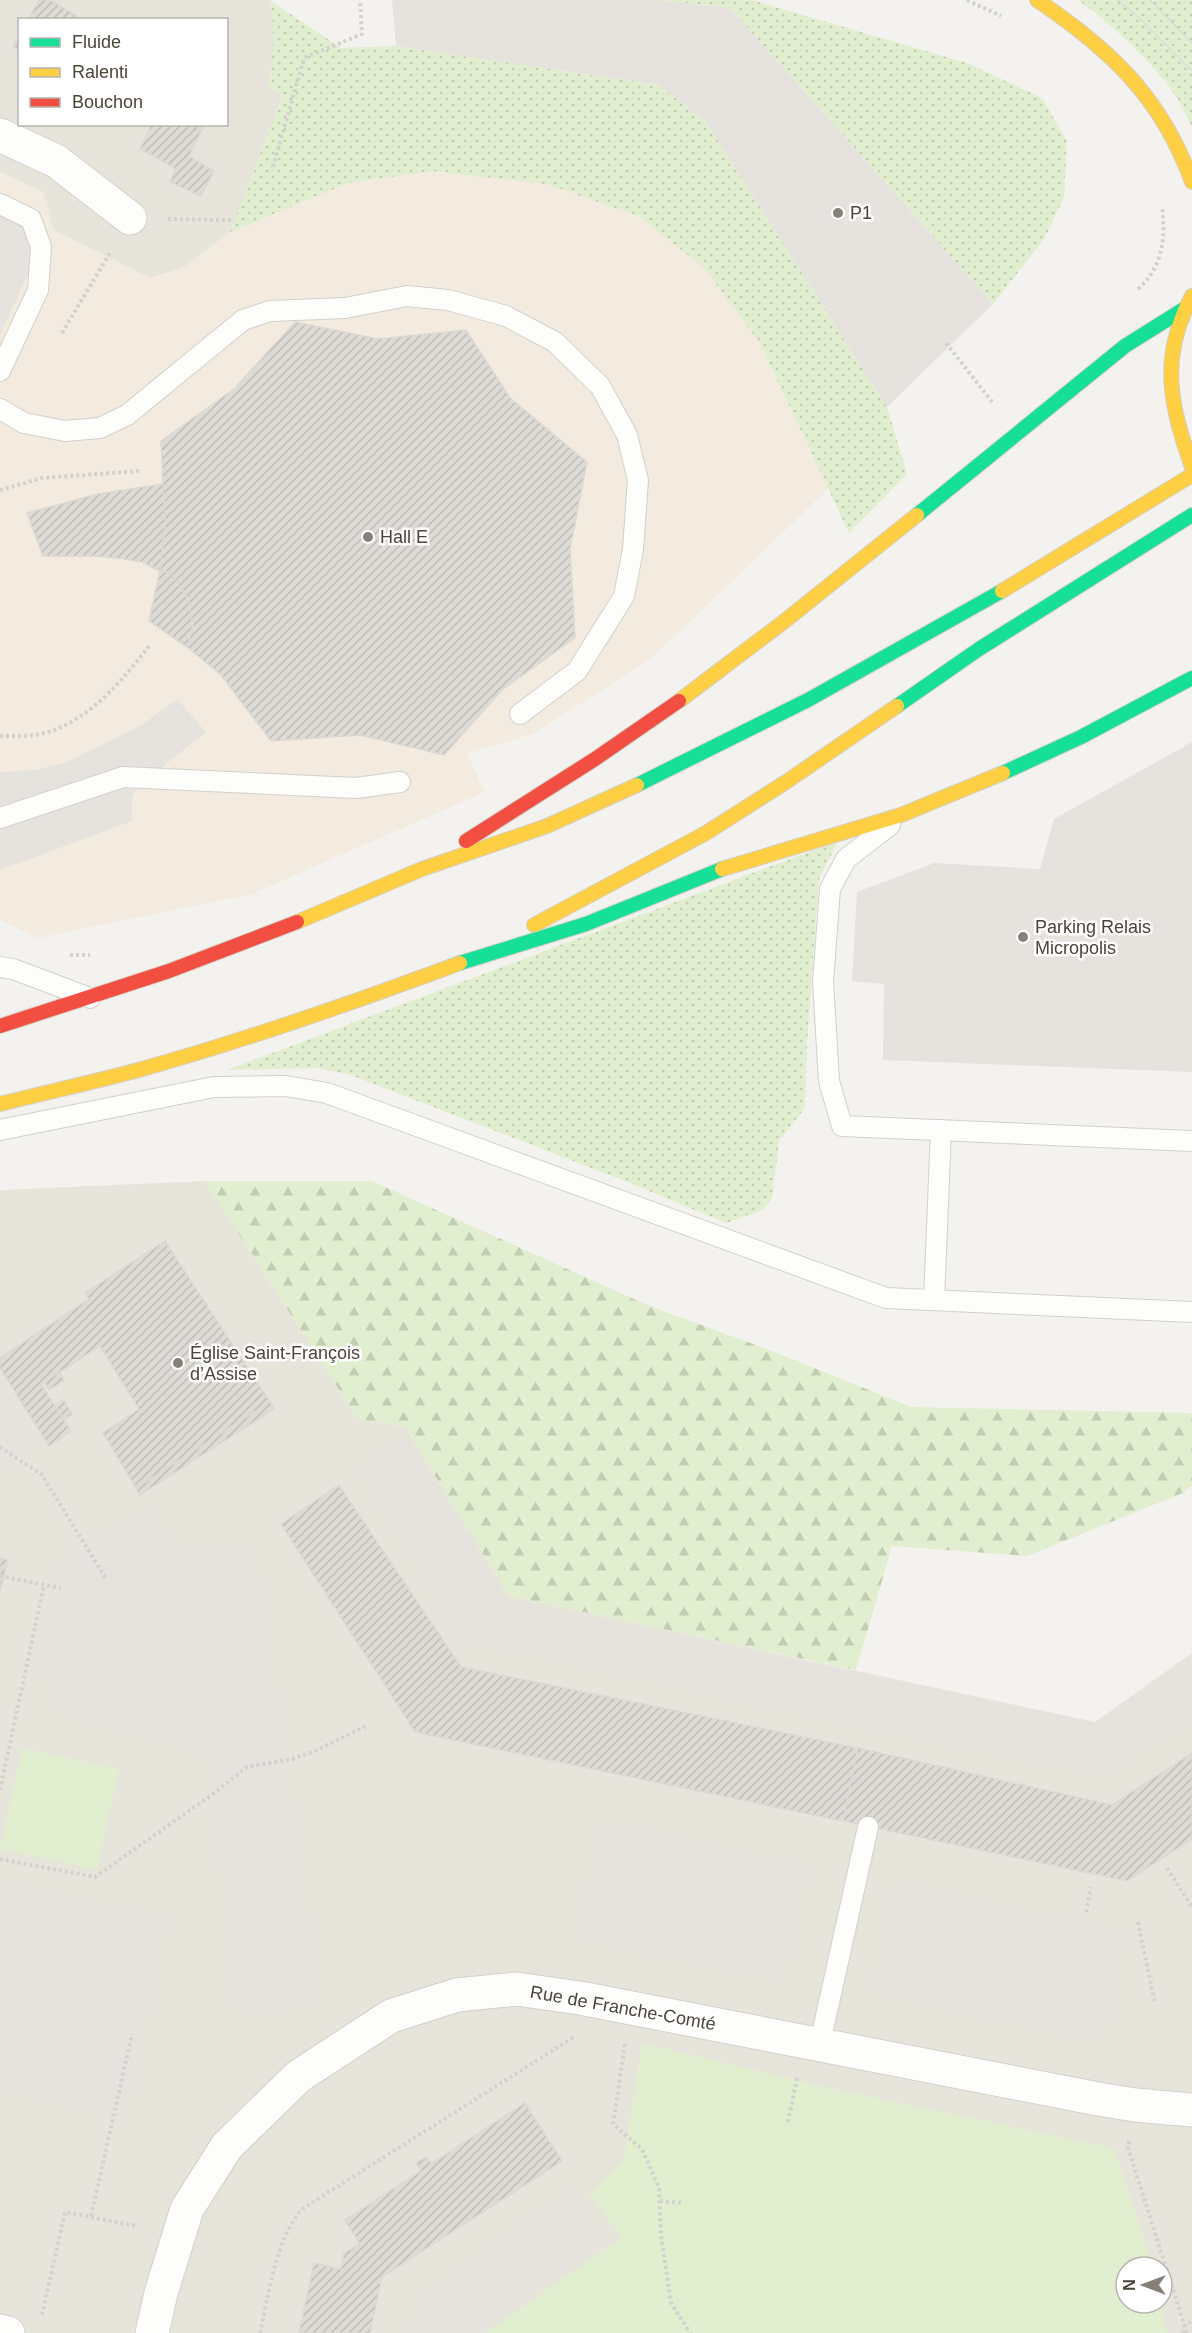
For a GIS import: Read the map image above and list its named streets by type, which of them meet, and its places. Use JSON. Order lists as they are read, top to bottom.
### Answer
{
  "streets": {
    "street": ["Rue de Franche-Comté"]
  },
  "places": [
    "P1",
    "Hall E",
    "Parking Relais Micropolis",
    "Église Saint-François d’Assise"
  ],
  "legend": ["Fluide", "Ralenti", "Bouchon"],
  "north": "left"
}
